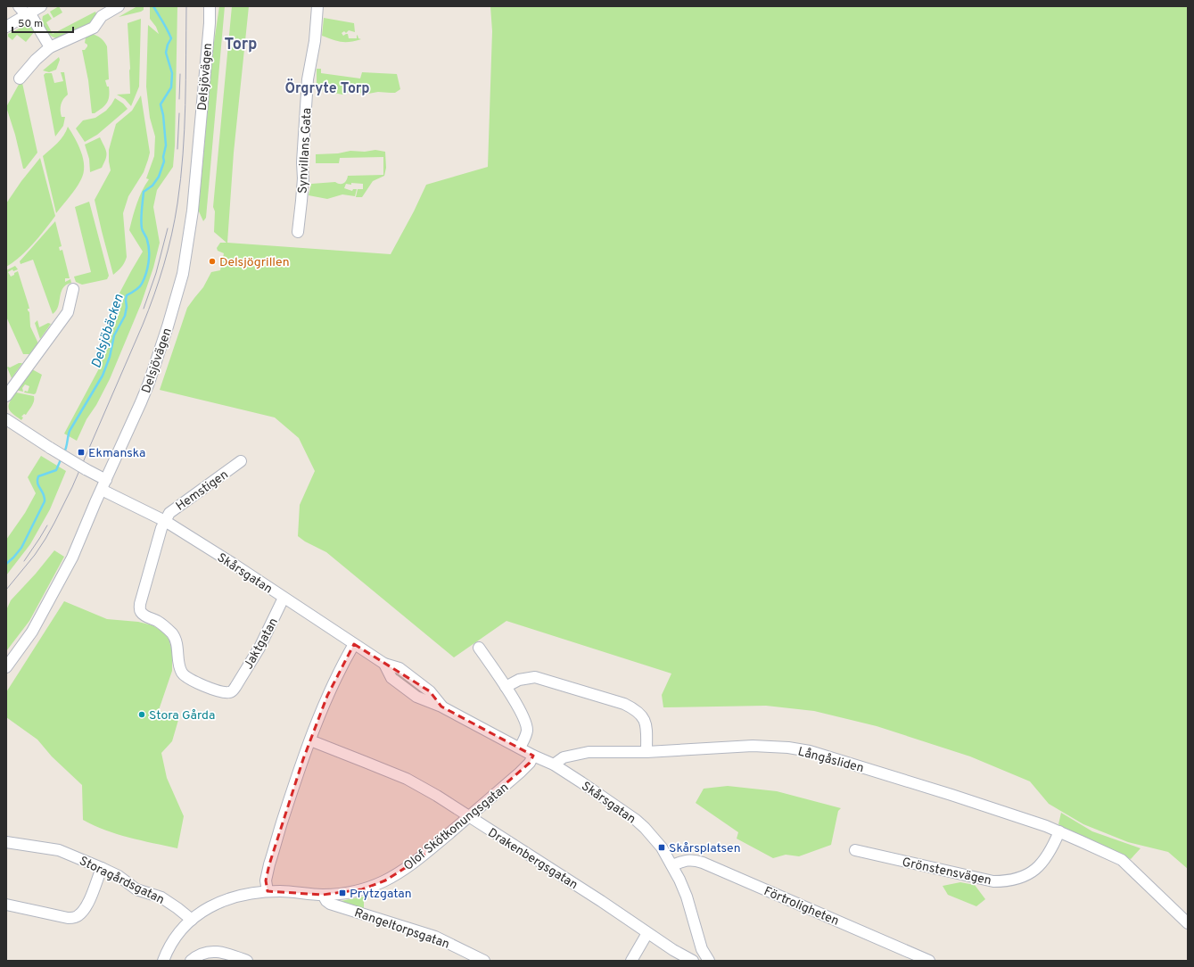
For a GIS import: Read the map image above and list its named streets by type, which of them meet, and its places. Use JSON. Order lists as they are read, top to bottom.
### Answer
{
  "streets": {
    "street": [
      "Delsjövägen",
      "Synvillans Gata",
      "Hemstigen",
      "Skårsgatan",
      "Jaktgatan",
      "Långåsliden",
      "Olof Skötkonungsgatan",
      "Drakenbergsgatan",
      "Grönstensvägen",
      "Storagårdsgatan",
      "Förtroligheten",
      "Rangeltorpsgatan"
    ]
  },
  "crossings": [
    ["Delsjövägen", "Skårsgatan"],
    ["Hemstigen", "Skårsgatan"],
    ["Hemstigen", "Jaktgatan"],
    ["Skårsgatan", "Jaktgatan"],
    ["Skårsgatan", "Långåsliden"],
    ["Skårsgatan", "Olof Skötkonungsgatan"],
    ["Skårsgatan", "Förtroligheten"],
    ["Långåsliden", "Grönstensvägen"],
    ["Olof Skötkonungsgatan", "Drakenbergsgatan"],
    ["Olof Skötkonungsgatan", "Storagårdsgatan"],
    ["Olof Skötkonungsgatan", "Rangeltorpsgatan"]
  ],
  "districts": ["Torp", "Örgryte Torp"],
  "water": ["Delsjöbäcken"],
  "places": {
    "other": ["Delsjögrillen", "Stora Gårda"],
    "transit": ["Ekmanska", "Skårsplatsen", "Prytzgatan"]
  },
  "scale_bar": "50 m"
}
